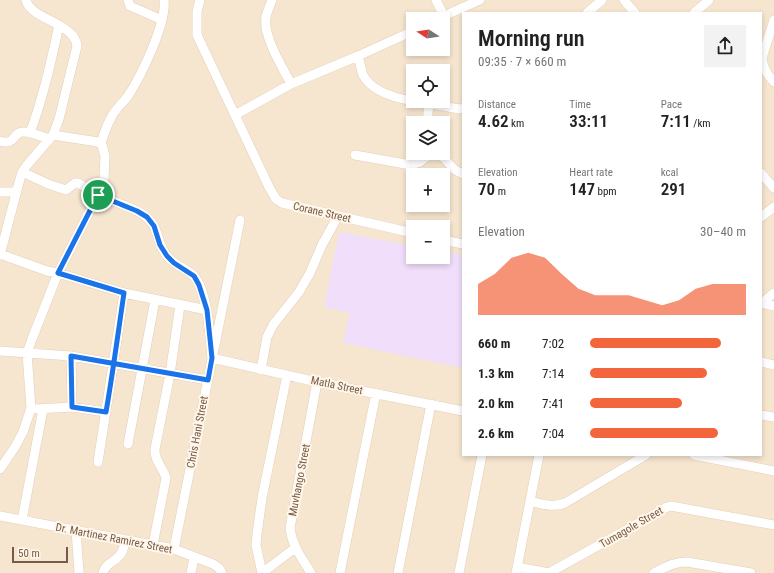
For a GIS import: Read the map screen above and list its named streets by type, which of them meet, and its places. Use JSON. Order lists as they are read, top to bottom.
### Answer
{
  "streets": {
    "street": [
      "Corane Street",
      "Matla Street",
      "Chris Hani Street",
      "Muvhango Street",
      "Tumagole Street",
      "Dr. Martinez Ramirez Street"
    ]
  },
  "crossings": [
    ["Matla Street", "Chris Hani Street"],
    ["Matla Street", "Muvhango Street"],
    ["Chris Hani Street", "Dr. Martinez Ramirez Street"]
  ],
  "scale_bar": "50 m",
  "north": "left",
  "page": {
    "map_buttons": ["+", "−"],
    "heading": ["Morning run", "09:35 · 7 × 660 m"],
    "stats": [
      ["Distance", "4.62 km"],
      ["Time", "33:11"],
      ["Pace", "7:11 /km"],
      ["Elevation", "70 m"],
      ["Heart rate", "147 bpm"],
      ["kcal", "291"]
    ],
    "chart": ["Elevation", "30–40 m"],
    "list": [
      {
        "name": "660 m",
        "note": "7:02"
      },
      {
        "name": "1.3 km",
        "note": "7:14"
      },
      {
        "name": "2.0 km",
        "note": "7:41"
      },
      {
        "name": "2.6 km",
        "note": "7:04"
      }
    ],
    "scale": "50 m"
  }
}
